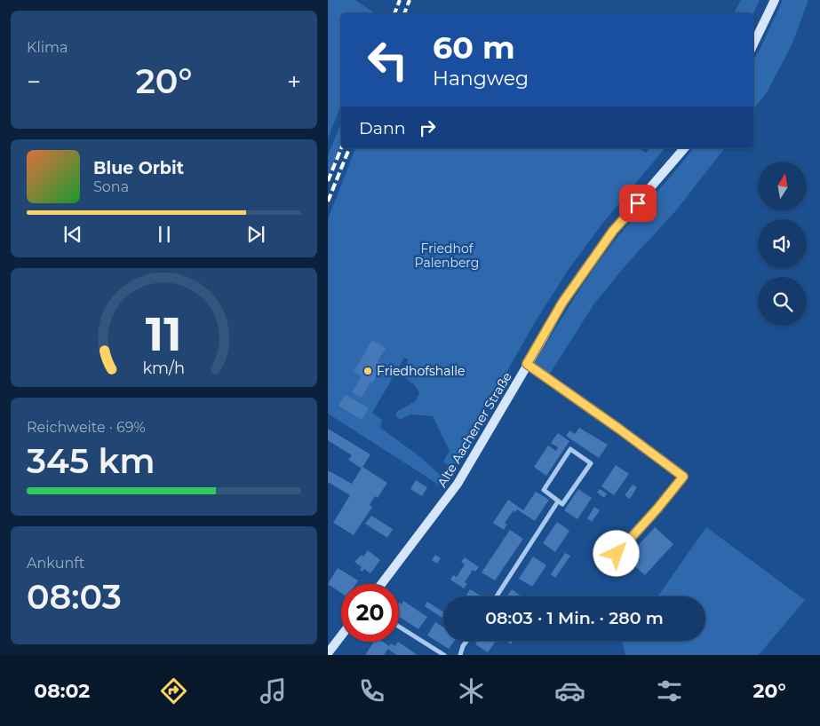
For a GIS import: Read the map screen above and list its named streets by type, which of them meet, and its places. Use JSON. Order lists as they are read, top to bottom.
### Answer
{
  "streets": {
    "main road": ["Alte Aachener Straße"]
  },
  "parks": ["Friedhof Palenberg"],
  "places": ["Friedhofshalle"],
  "north": "top",
  "page": {
    "tile": [
      "Klima",
      ["Reichweite · 69%", "345 km"],
      ["Ankunft", "08:03"]
    ],
    "turn": ["60 m", "Hangweg"],
    "heat": ["−", "20°", "+"],
    "then": "Dann",
    "song": ["Blue Orbit", "Sona"],
    "limit": "20",
    "trip": "08:03 · 1 Min. · 280 m",
    "tabs": ["08:02", "20°"],
    "gauge": ["11", "km/h"]
  }
}
